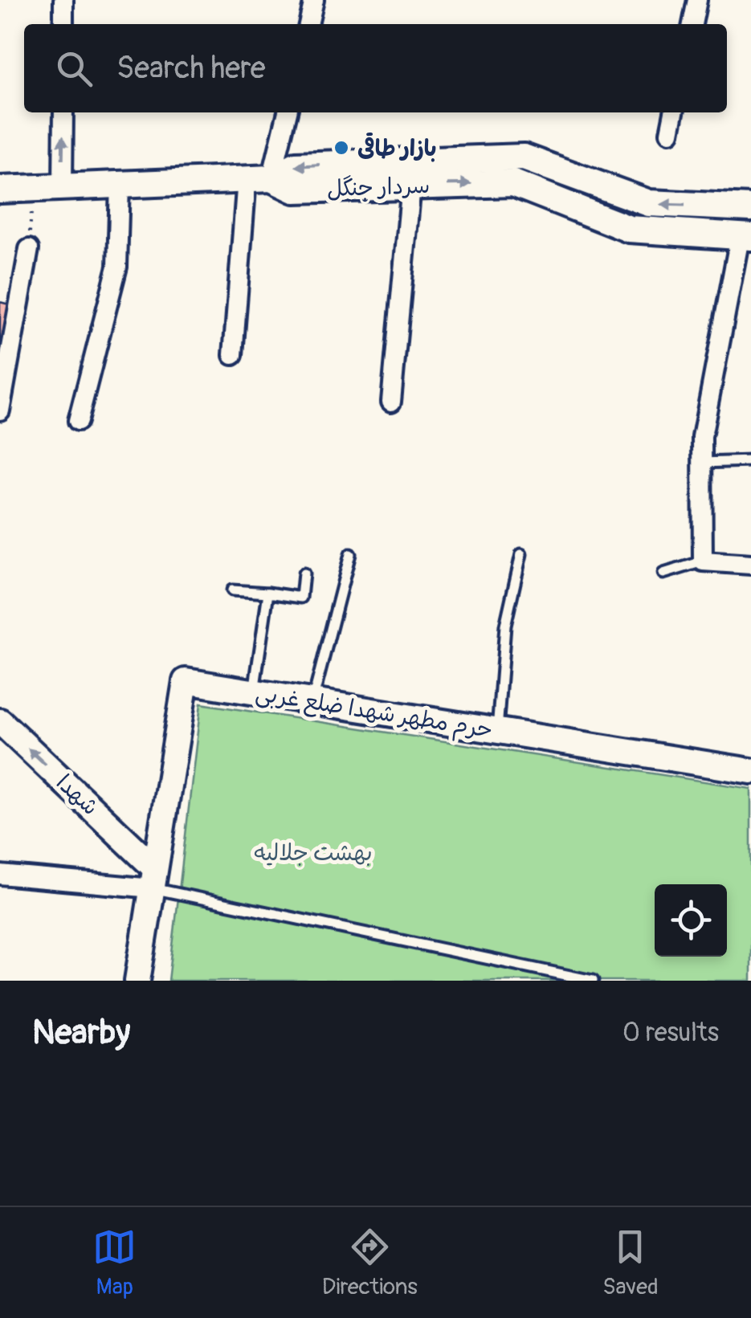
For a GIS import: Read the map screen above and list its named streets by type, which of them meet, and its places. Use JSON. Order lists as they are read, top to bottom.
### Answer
{
  "streets": {
    "main road": ["سردار جنگل"],
    "street": ["حرم مطهر شهدا ضلع غربی", "شهدا"]
  },
  "crossings": [
    ["حرم مطهر شهدا ضلع غربی", "شهدا"]
  ],
  "one_way": ["شهدا"],
  "parks": ["بهشت جلالیه"],
  "places": ["بازار طاقی"],
  "page": {
    "search": "Search here",
    "heading": ["Nearby", "0 results"],
    "nav": ["Map", "Directions", "Saved"]
  }
}
